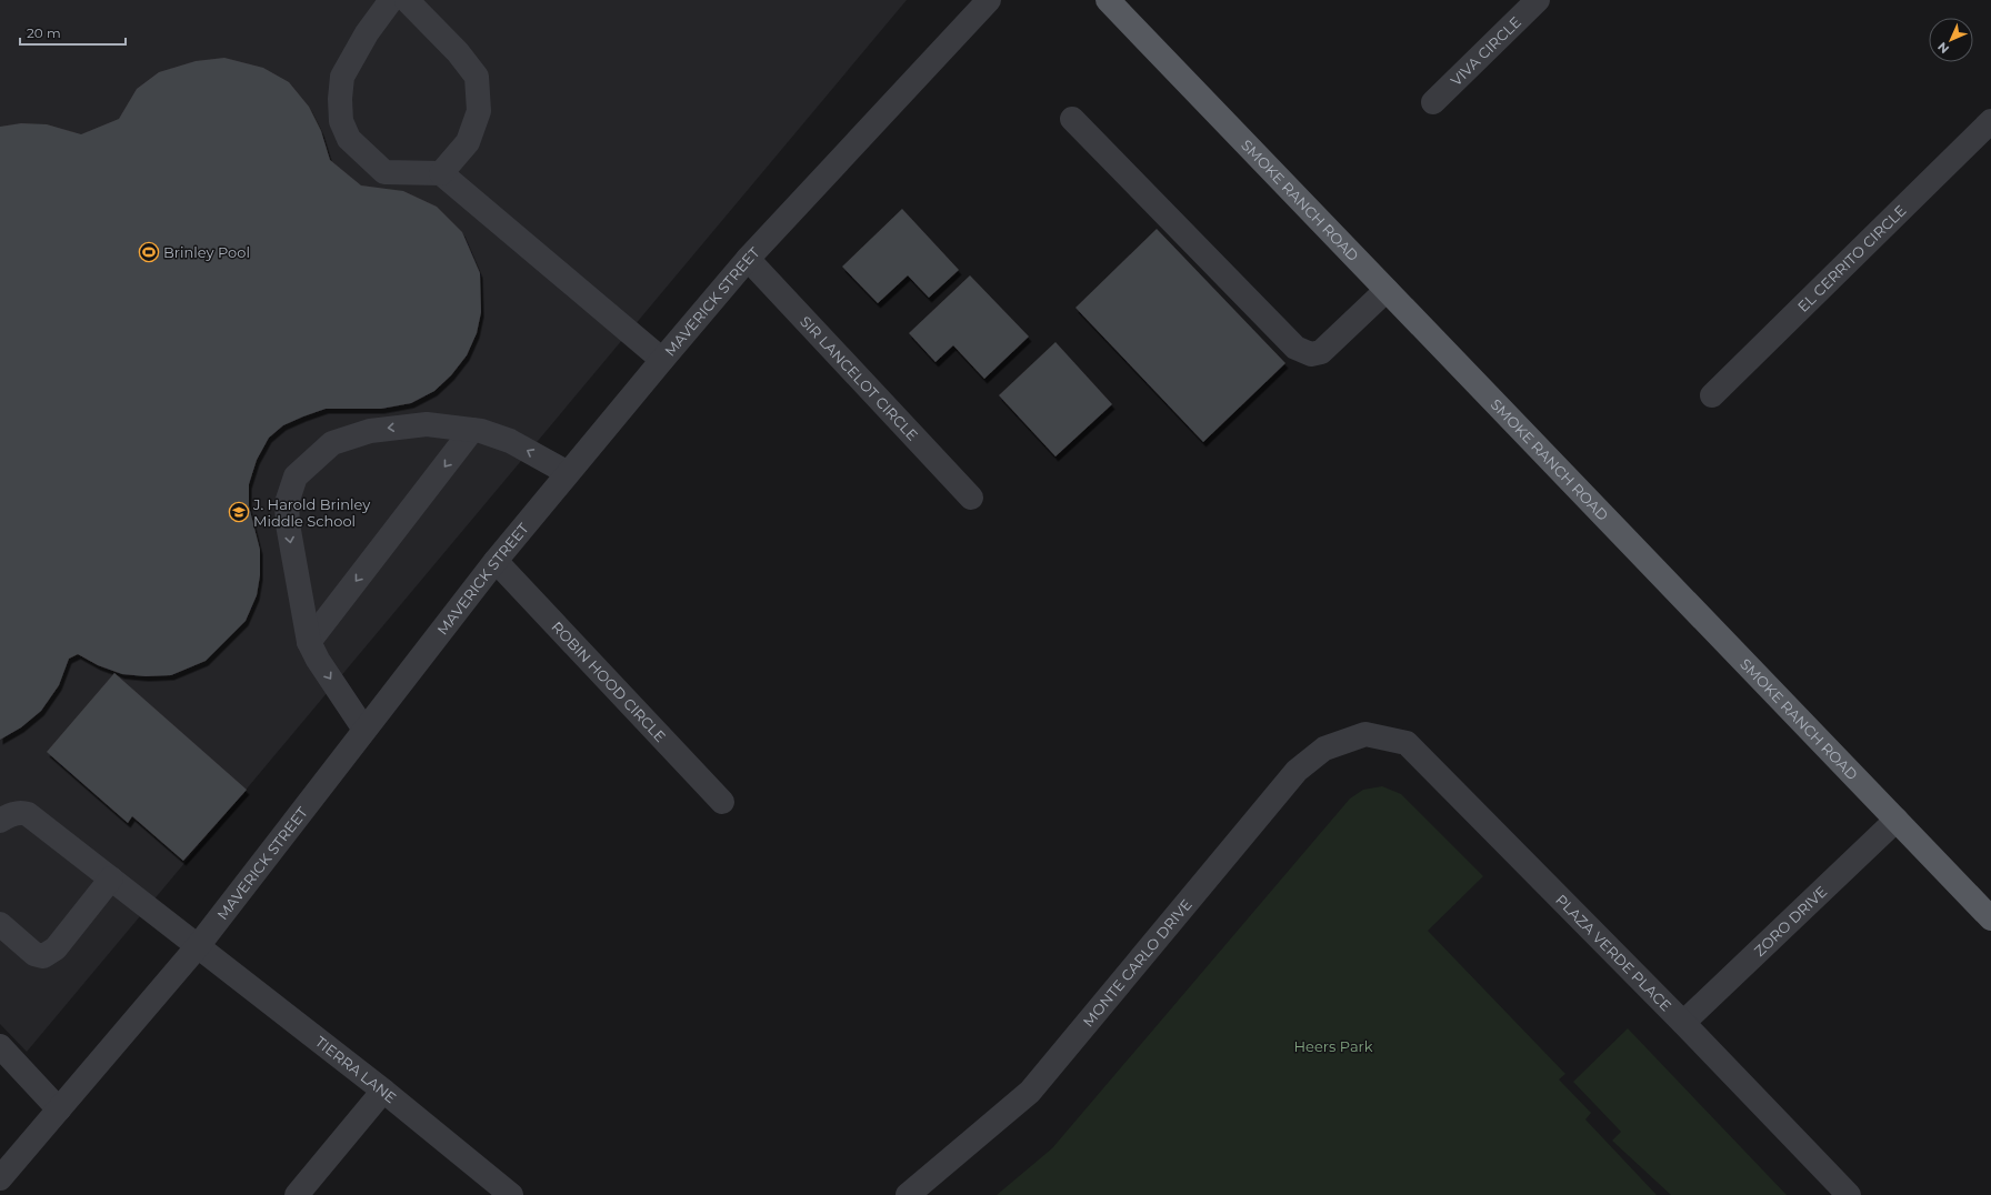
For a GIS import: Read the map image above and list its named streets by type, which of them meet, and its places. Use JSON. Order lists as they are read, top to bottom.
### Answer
{
  "streets": {
    "main road": ["SMOKE RANCH ROAD"],
    "street": [
      "VIVA CIRCLE",
      "EL CERRITO CIRCLE",
      "MAVERICK STREET",
      "SIR LANCELOT CIRCLE",
      "ROBIN HOOD CIRCLE",
      "ZORO DRIVE",
      "PLAZA VERDE PLACE",
      "MONTE CARLO DRIVE",
      "TIERRA LANE"
    ]
  },
  "crossings": [
    ["SMOKE RANCH ROAD", "ZORO DRIVE"],
    ["MAVERICK STREET", "SIR LANCELOT CIRCLE"],
    ["MAVERICK STREET", "ROBIN HOOD CIRCLE"],
    ["MAVERICK STREET", "TIERRA LANE"],
    ["ZORO DRIVE", "PLAZA VERDE PLACE"],
    ["PLAZA VERDE PLACE", "MONTE CARLO DRIVE"]
  ],
  "parks": ["Heers Park"],
  "places": {
    "sports": ["Brinley Pool"],
    "school or university": ["J. Harold Brinley Middle School"]
  },
  "scale_bar": "20 m",
  "north": "bottom left"
}
